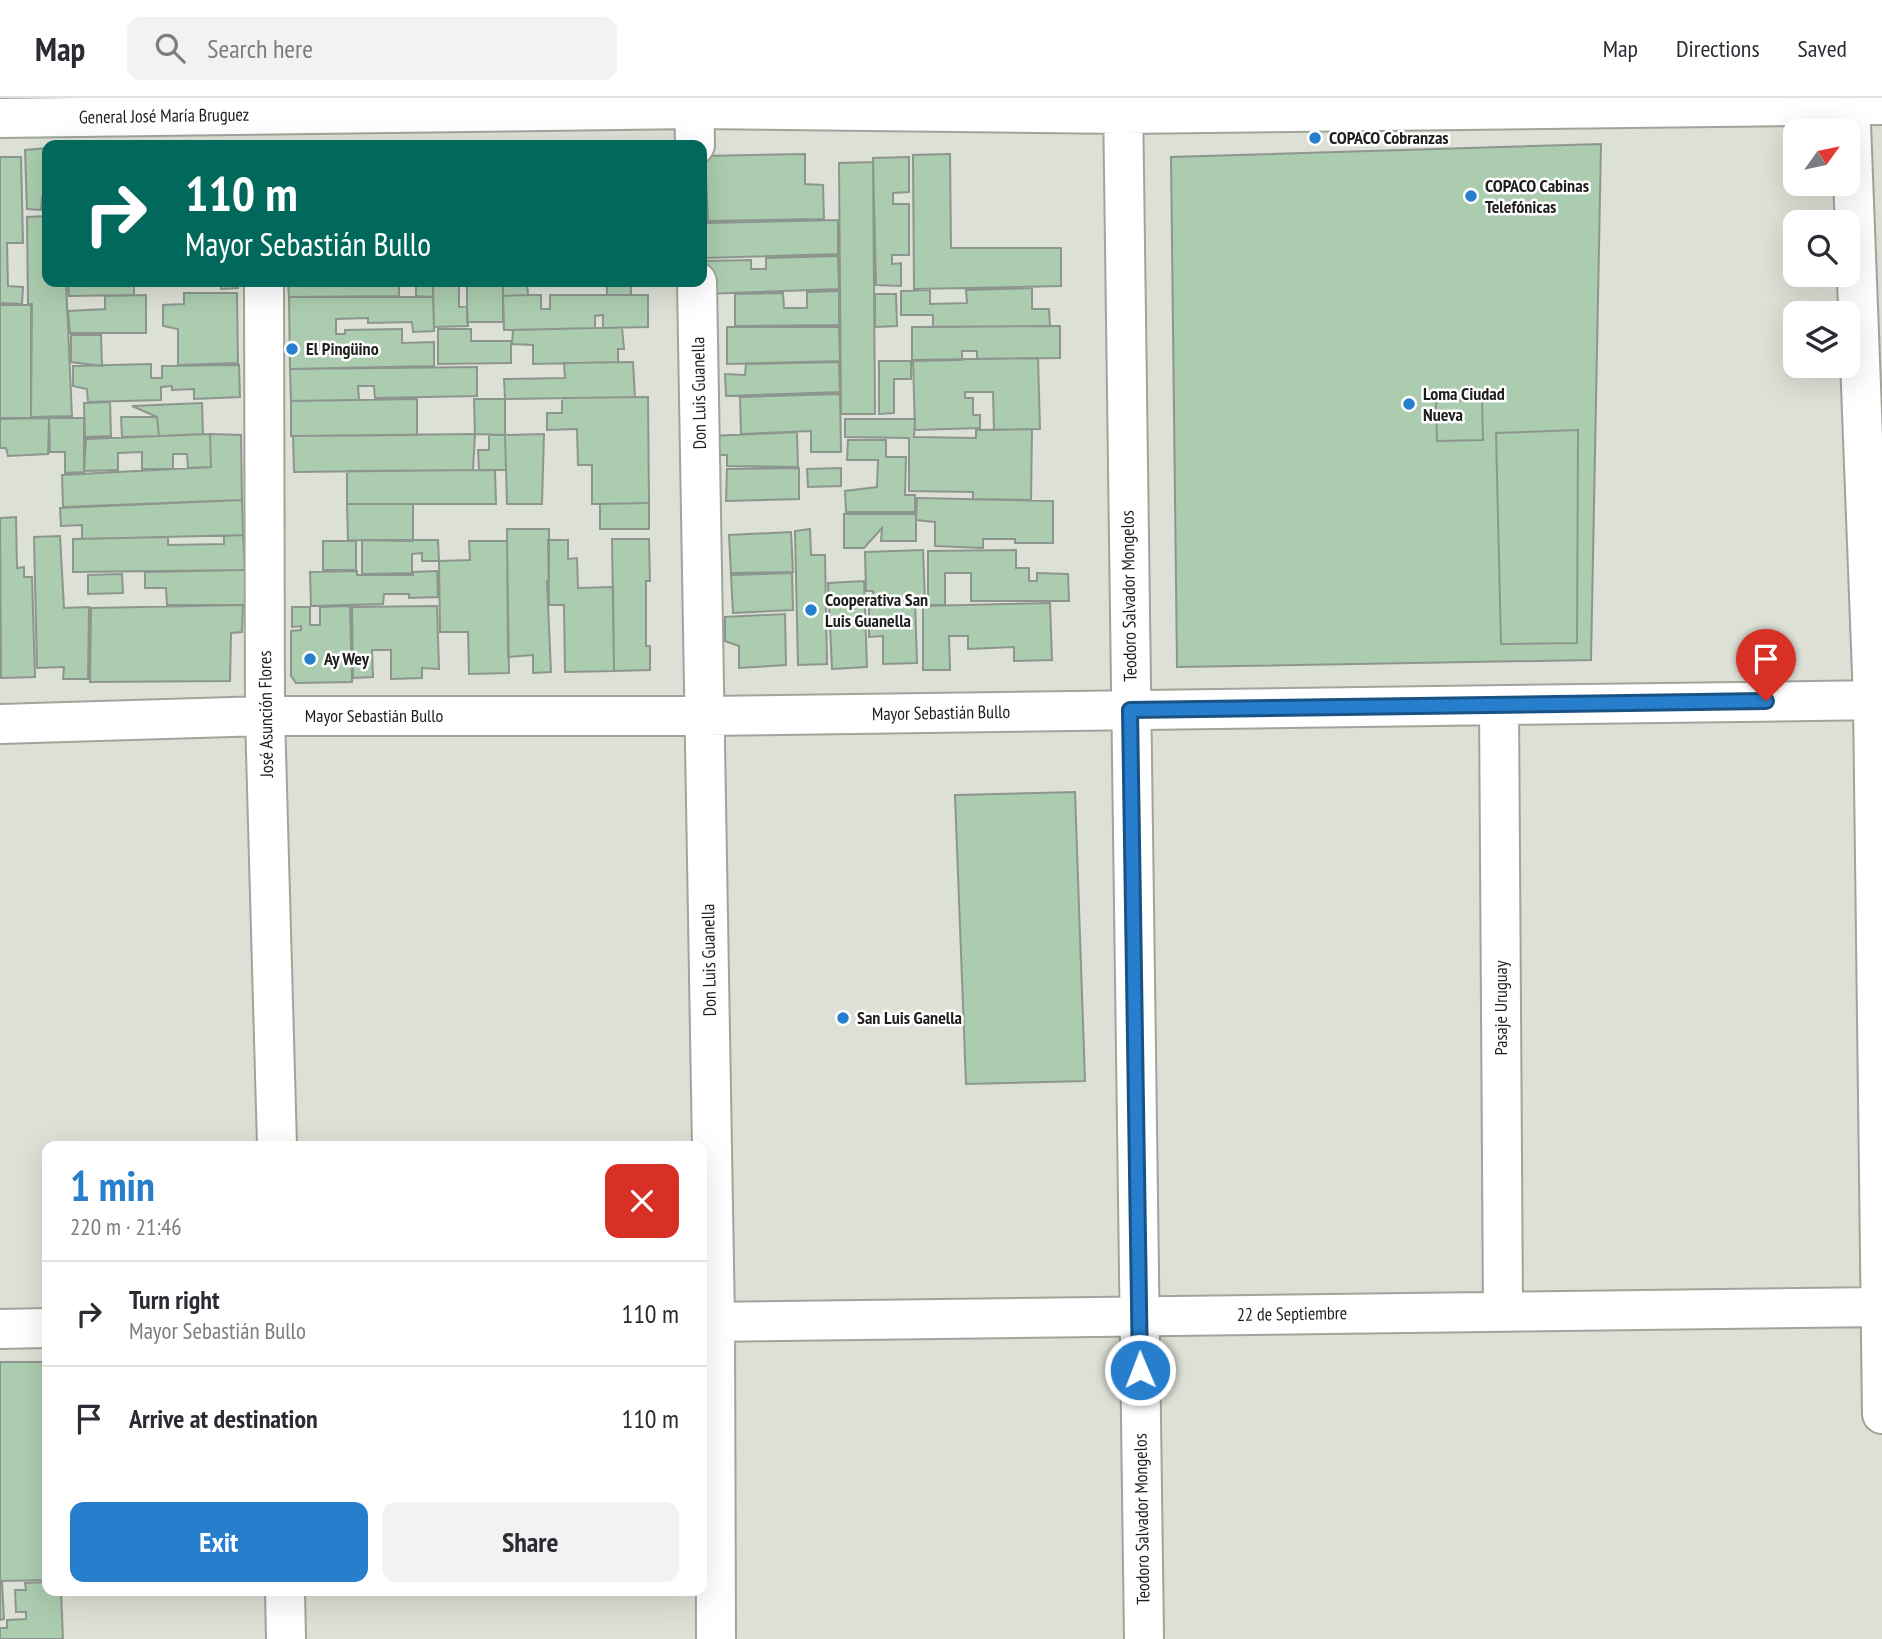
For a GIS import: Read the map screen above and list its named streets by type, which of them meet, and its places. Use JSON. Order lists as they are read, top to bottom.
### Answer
{
  "streets": {
    "street": [
      "General José María Bruguez",
      "Don Luis Guanella",
      "Teodoro Salvador Mongelos",
      "Mayor Sebastián Bullo",
      "José Asunción Flores",
      "Pasaje Uruguay",
      "22 de Septiembre"
    ]
  },
  "crossings": [
    ["General José María Bruguez", "Teodoro Salvador Mongelos"],
    ["Don Luis Guanella", "Mayor Sebastián Bullo"],
    ["Don Luis Guanella", "22 de Septiembre"],
    ["Teodoro Salvador Mongelos", "Mayor Sebastián Bullo"],
    ["Teodoro Salvador Mongelos", "22 de Septiembre"],
    ["Mayor Sebastián Bullo", "José Asunción Flores"],
    ["Mayor Sebastián Bullo", "Pasaje Uruguay"],
    ["Pasaje Uruguay", "22 de Septiembre"]
  ],
  "places": [
    "COPACO Cobranzas",
    "COPACO Cabinas Telefónicas",
    "El Pingüino",
    "Loma Ciudad Nueva",
    "Cooperativa San Luis Guanella",
    "Ay Wey",
    "San Luis Ganella"
  ],
  "north": "top right",
  "page": {
    "header": "Map",
    "search": "Search here",
    "nav": ["Map", "Directions", "Saved"],
    "turn": ["110 m", "Mayor Sebastián Bullo"],
    "heading": ["1 min", "220 m · 21:46"],
    "list": [
      {
        "name": "Turn right",
        "note": "Mayor Sebastián Bullo",
        "value": "110 m"
      },
      {
        "name": "Arrive at destination",
        "value": "110 m"
      }
    ],
    "buttons": ["Exit", "Share"]
  }
}
